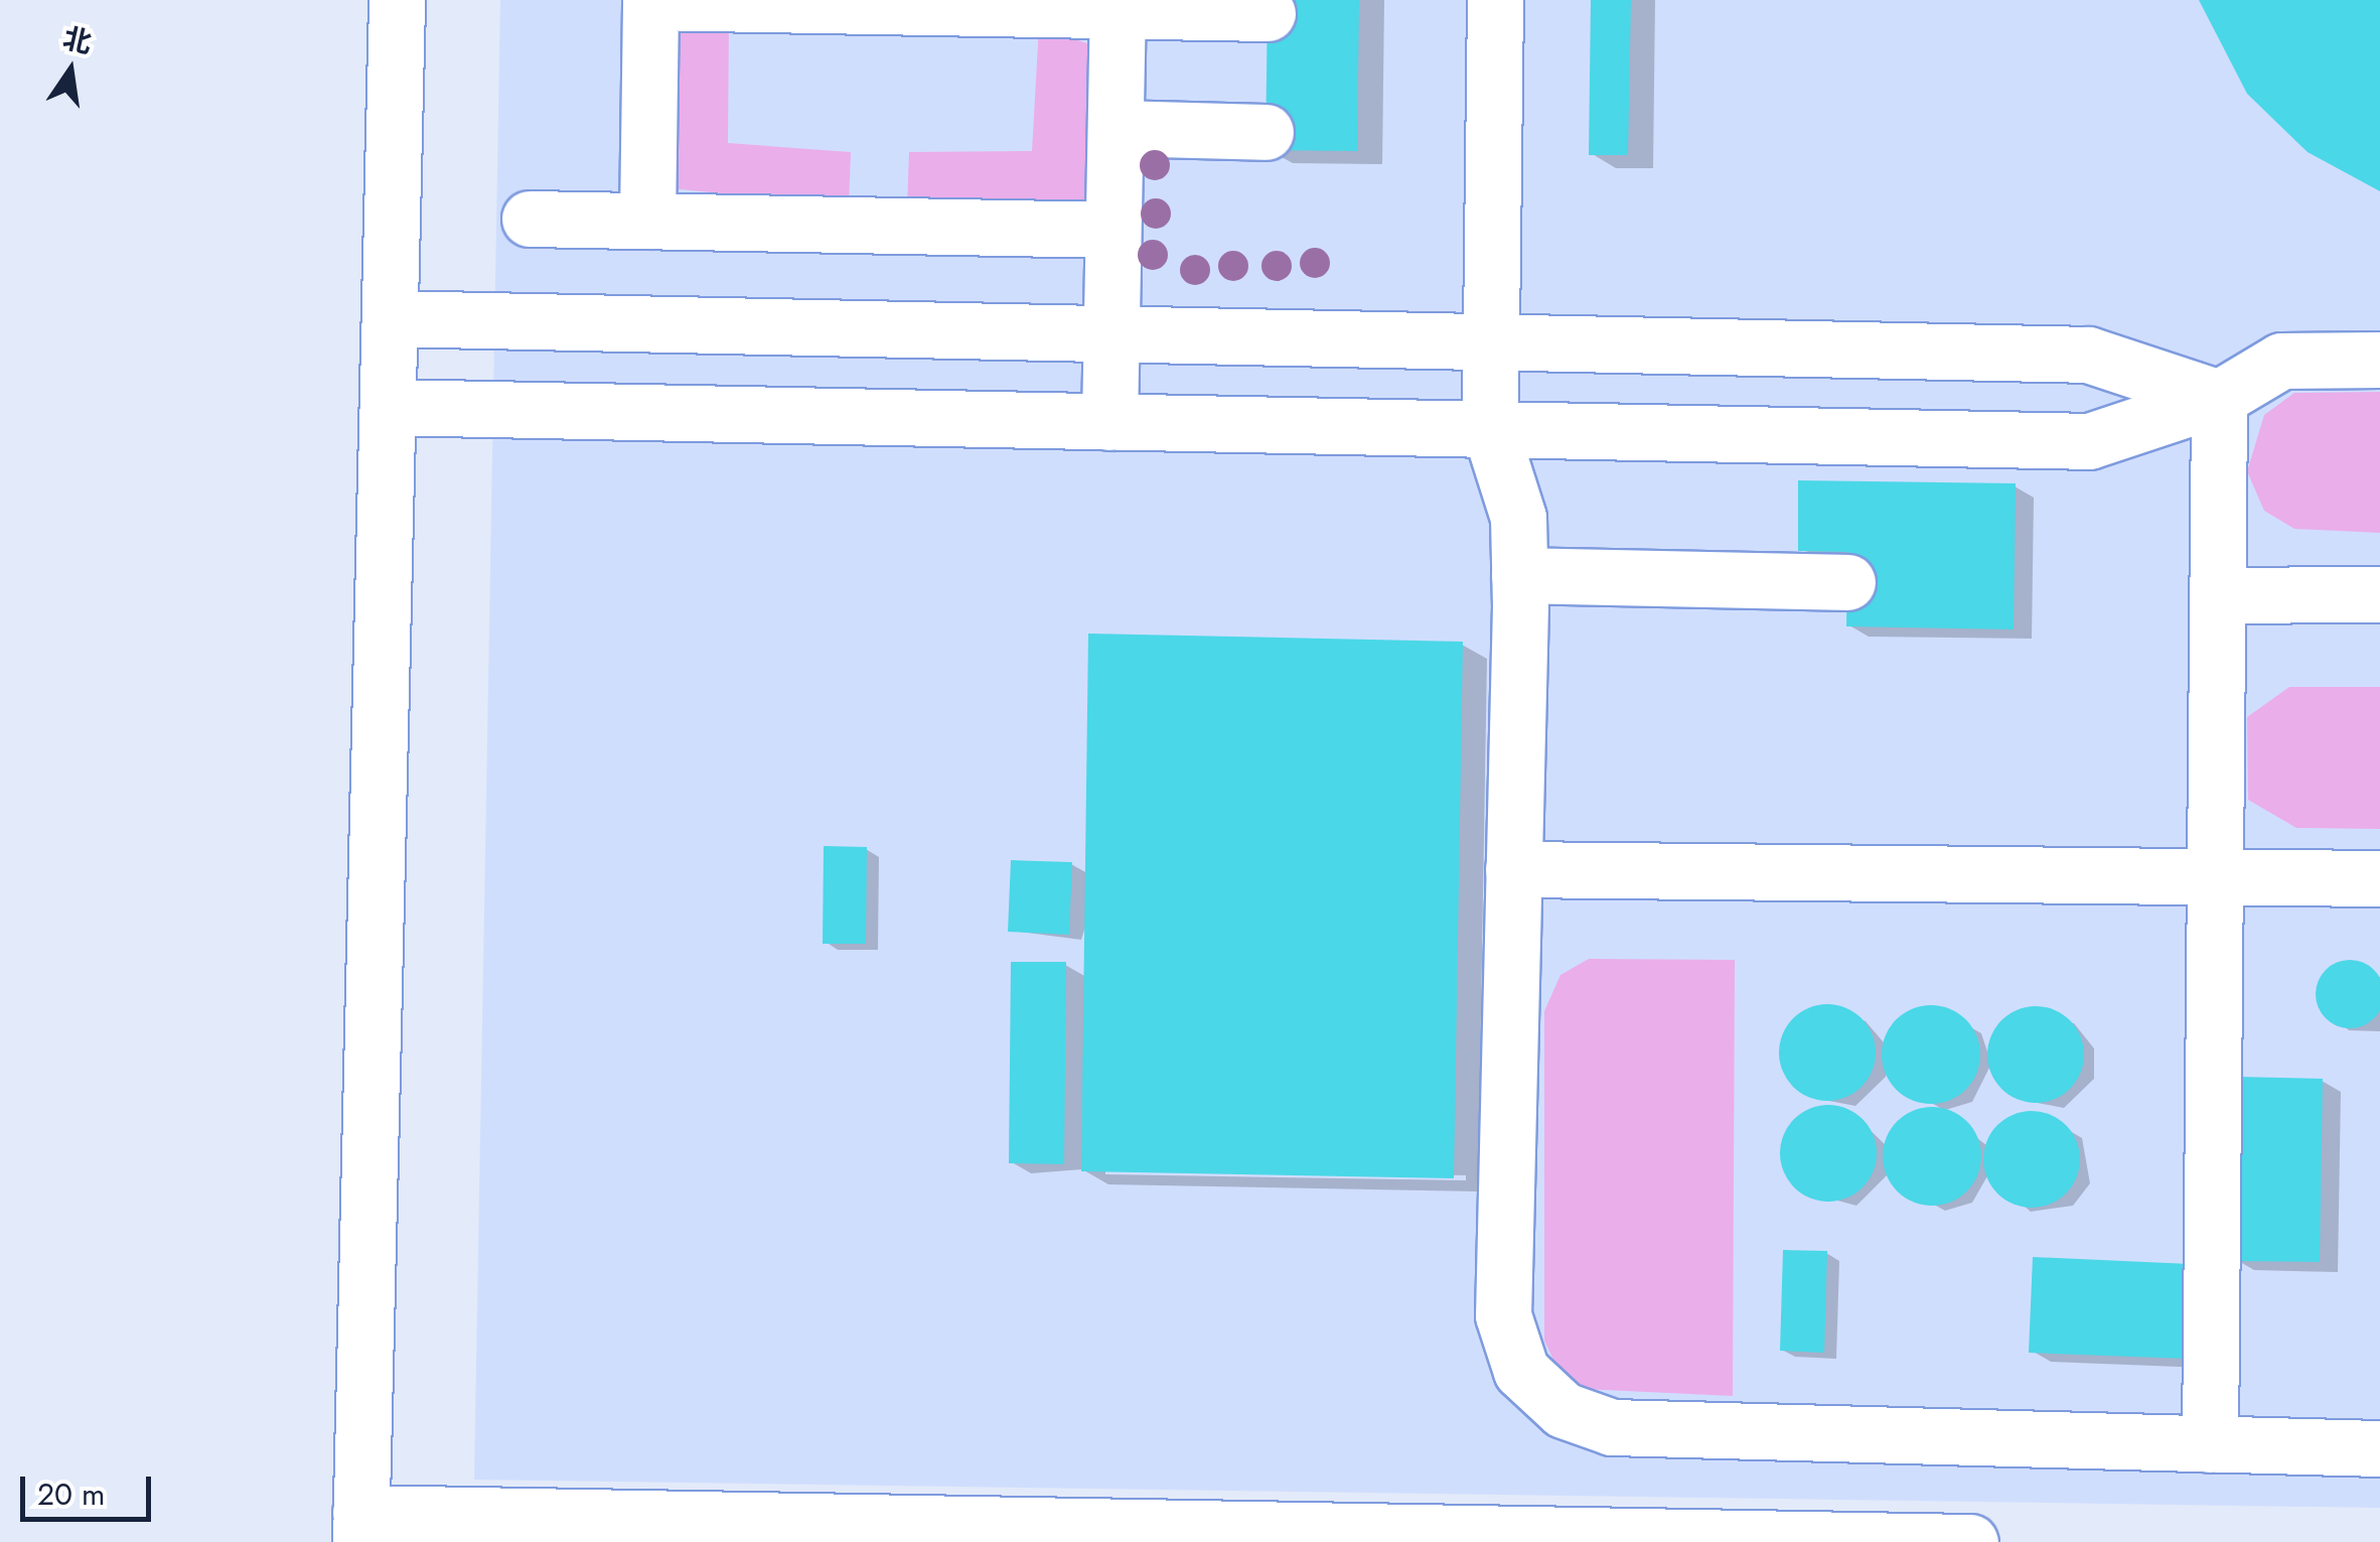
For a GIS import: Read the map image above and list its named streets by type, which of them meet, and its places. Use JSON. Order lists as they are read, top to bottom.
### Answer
{
  "scale_bar": "20 m",
  "north": "top"
}
